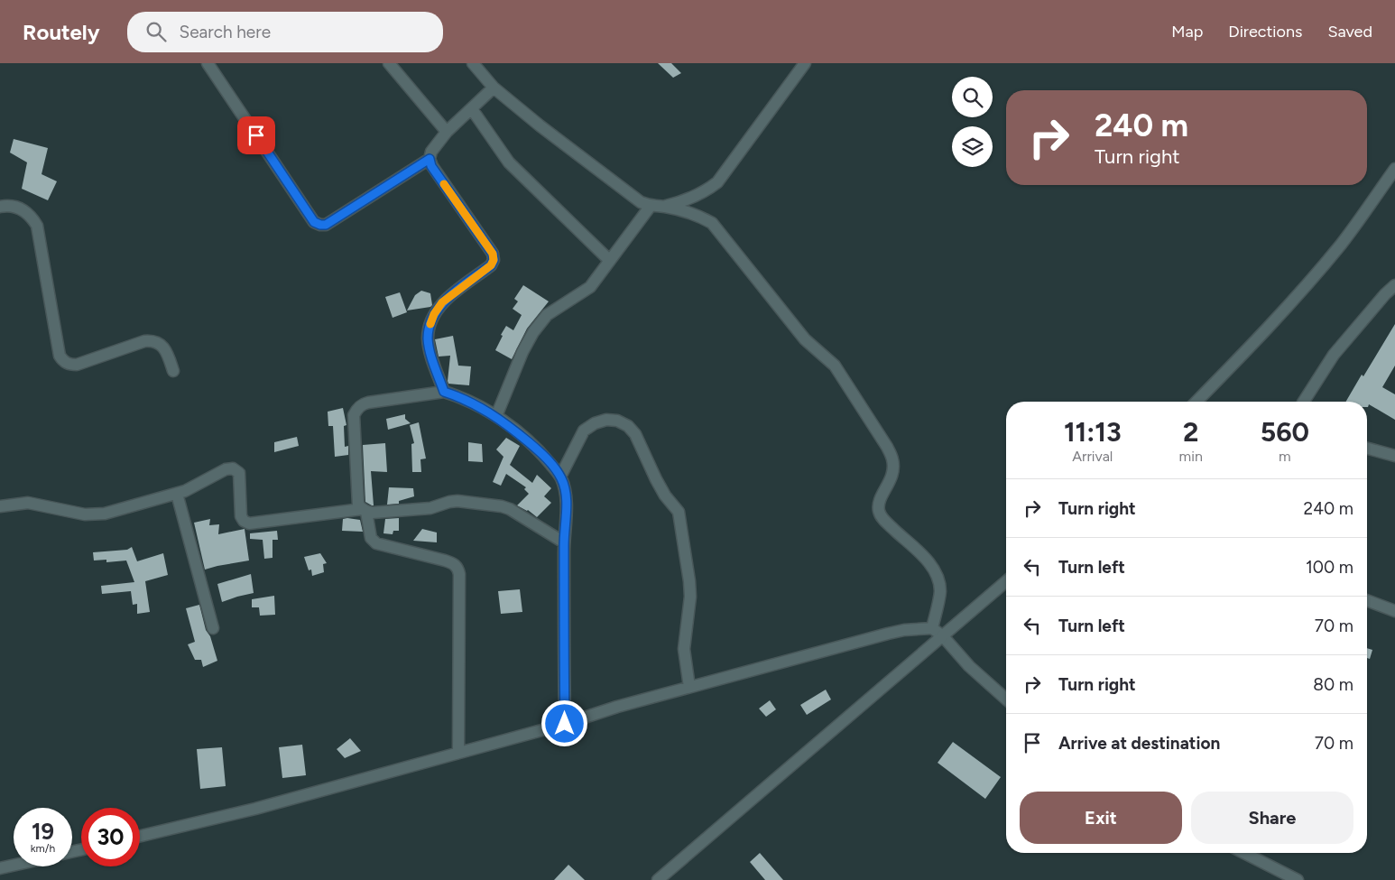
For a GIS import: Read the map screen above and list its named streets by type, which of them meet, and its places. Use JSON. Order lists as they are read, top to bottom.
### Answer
{
  "page": {
    "header": "Routely",
    "search": "Search here",
    "nav": ["Map", "Directions", "Saved"],
    "turn": ["240 m", "Turn right"],
    "eta": [
      "11:13",
      "Arrival",
      "2",
      "min",
      "560",
      "m"
    ],
    "list": [
      {
        "name": "Turn right",
        "value": "240 m"
      },
      {
        "name": "Turn left",
        "value": "100 m"
      },
      {
        "name": "Turn left",
        "value": "70 m"
      },
      {
        "name": "Turn right",
        "value": "80 m"
      },
      {
        "name": "Arrive at destination",
        "value": "70 m"
      }
    ],
    "buttons": ["Exit", "Share"],
    "speed": "19 km/h",
    "limit": "30"
  }
}
